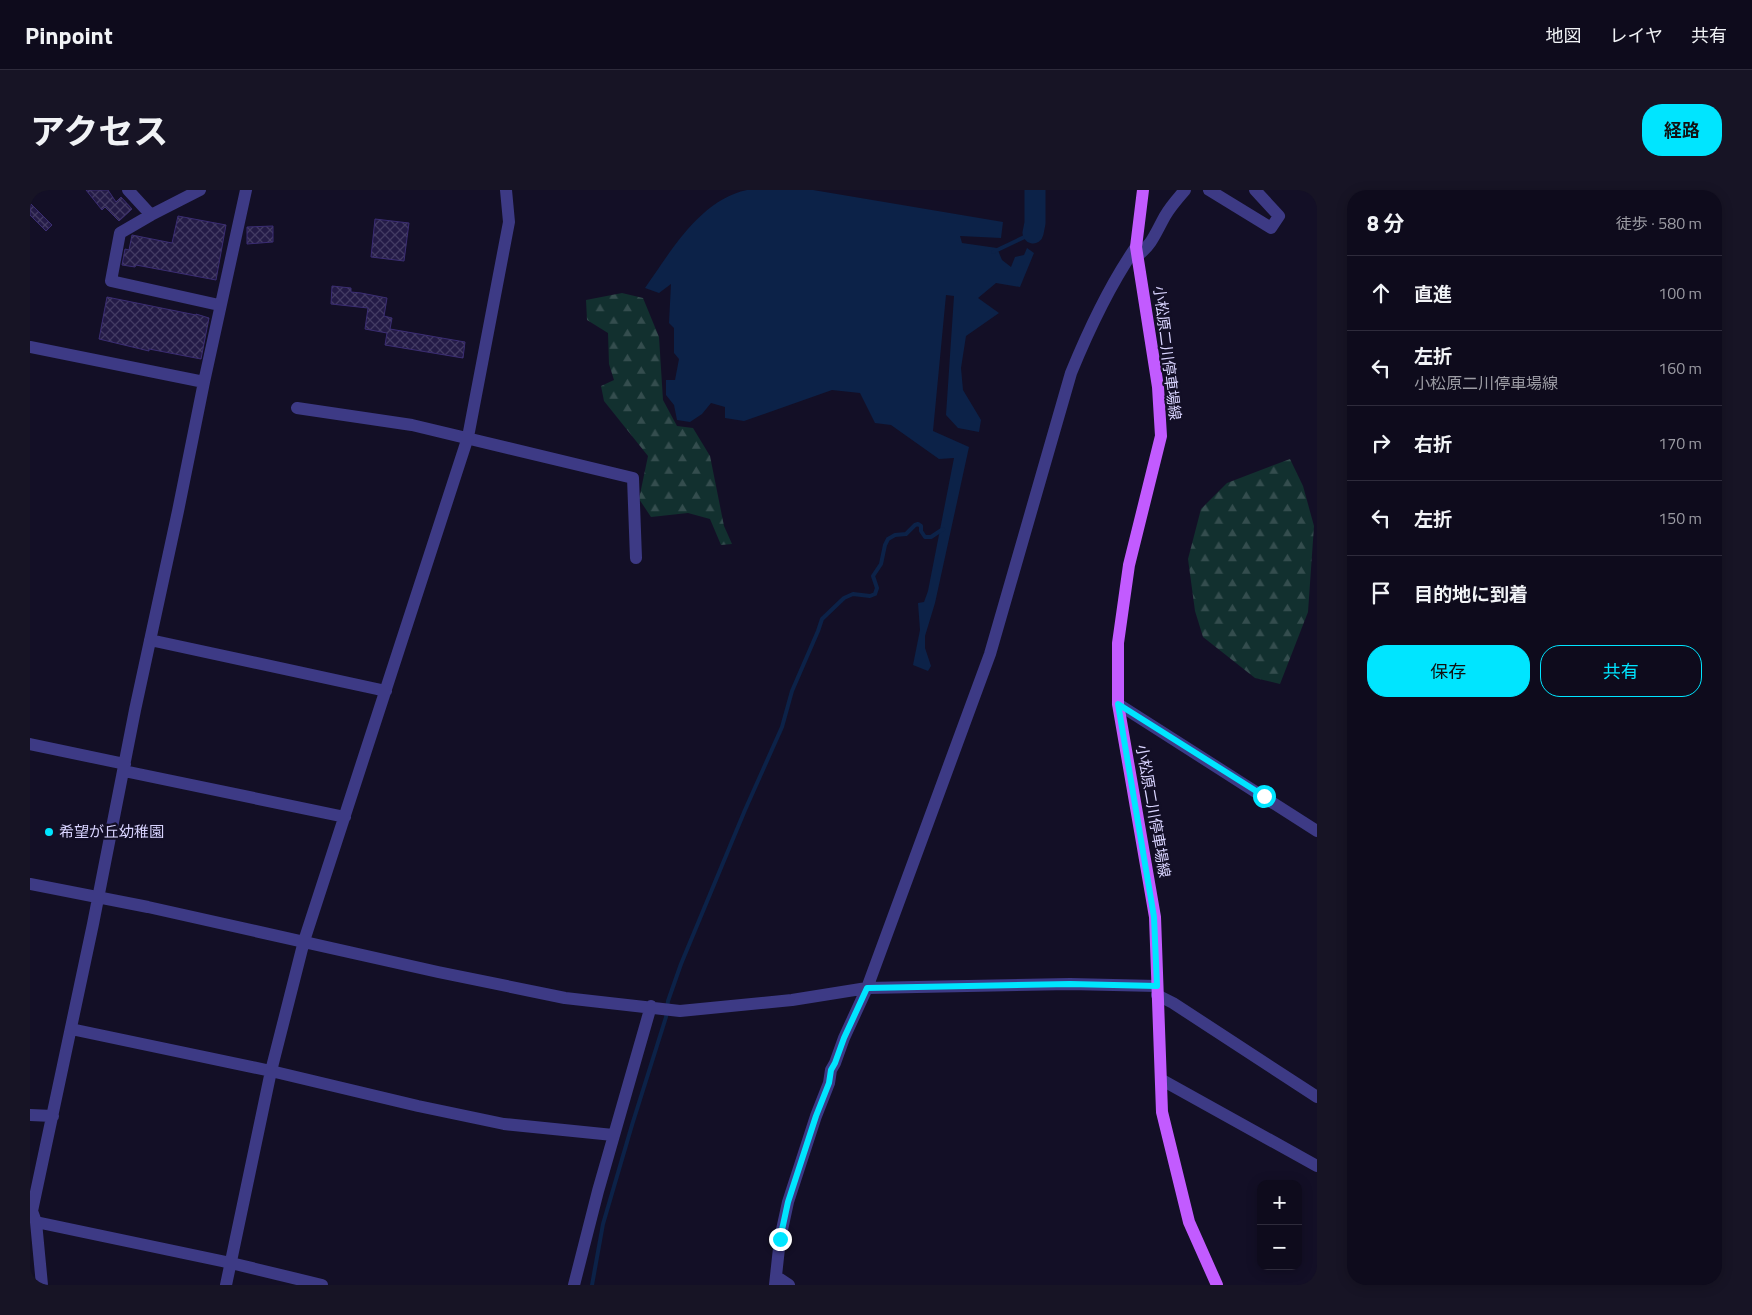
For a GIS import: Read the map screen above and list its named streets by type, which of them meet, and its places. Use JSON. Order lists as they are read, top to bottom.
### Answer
{
  "streets": {
    "main road": ["小松原二川停車場線"]
  },
  "places": ["希望が丘幼稚園"],
  "page": {
    "header": "Pinpoint",
    "nav": ["地図", "レイヤ", "共有"],
    "title": "アクセス",
    "buttons": [
      "経路",
      ["保存", "共有"]
    ],
    "heading": ["8 分", "徒歩 · 580 m"],
    "list": [
      ["直進", "100 m"],
      ["左折", "小松原二川停車場線", "160 m"],
      ["右折", "170 m"],
      ["左折", "150 m"],
      "目的地に到着"
    ],
    "map_buttons": ["+", "−"]
  }
}
